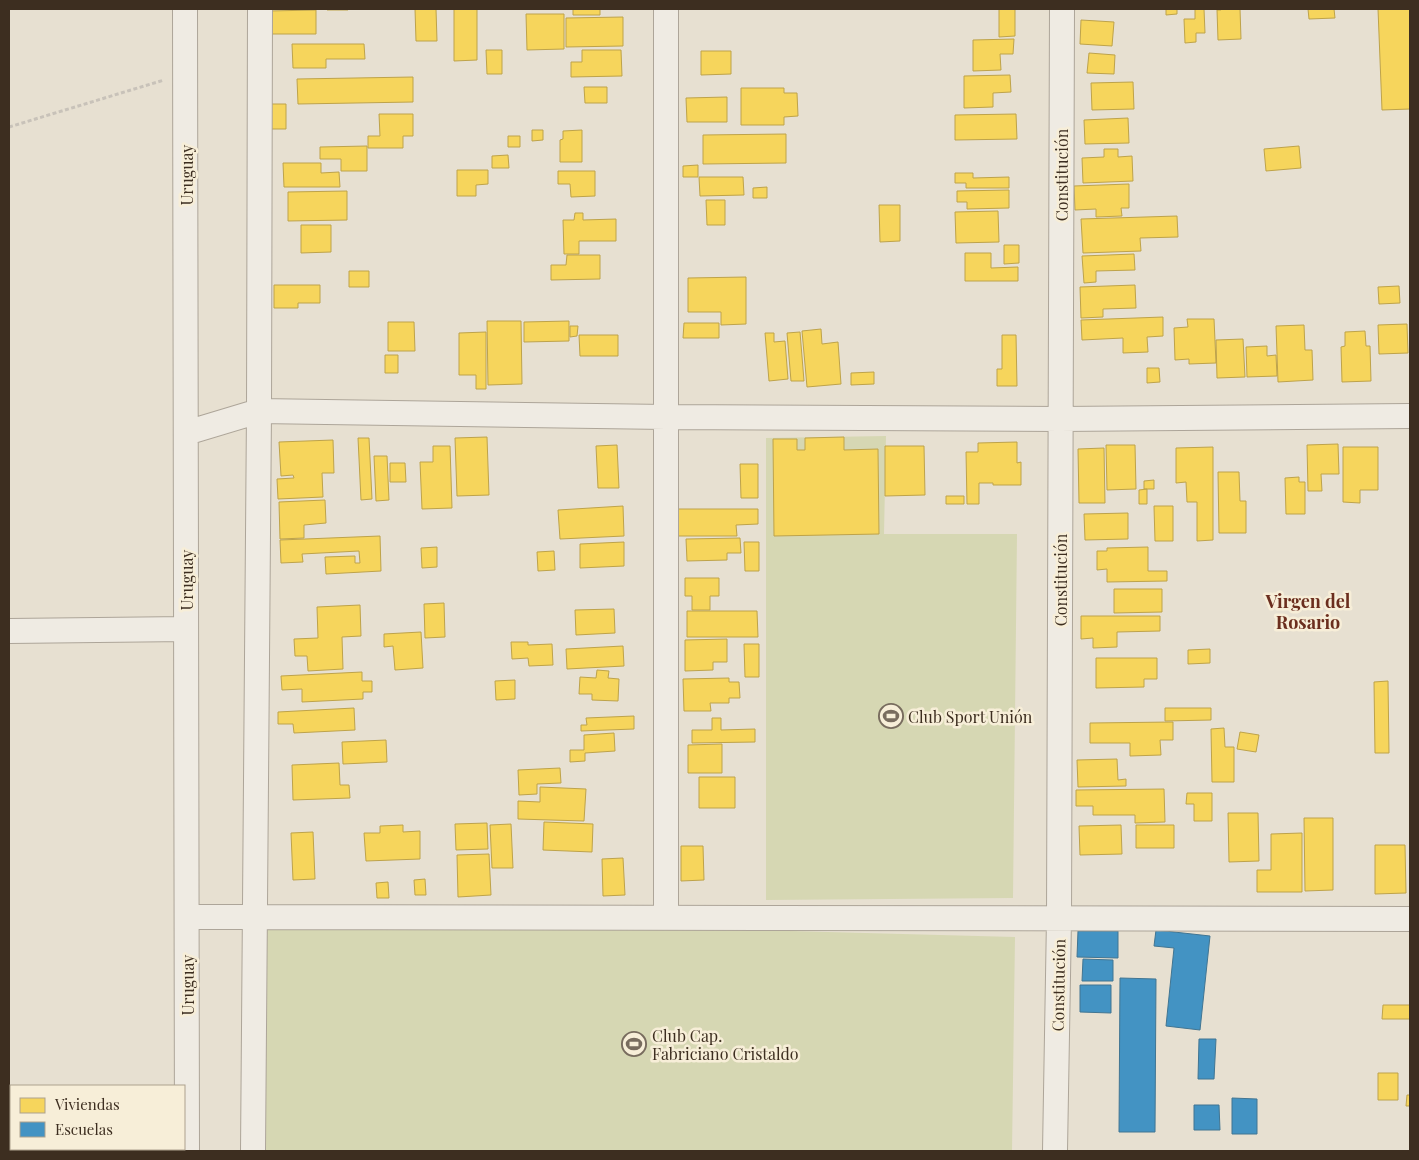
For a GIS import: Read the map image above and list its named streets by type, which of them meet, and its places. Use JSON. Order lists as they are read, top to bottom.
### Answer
{
  "streets": {
    "street": ["Uruguay", "Constitución"]
  },
  "districts": ["Virgen del Rosario"],
  "places": {
    "sports": ["Club Sport Unión", "Club Cap. Fabriciano Cristaldo"]
  },
  "legend": ["Viviendas", "Escuelas"]
}
